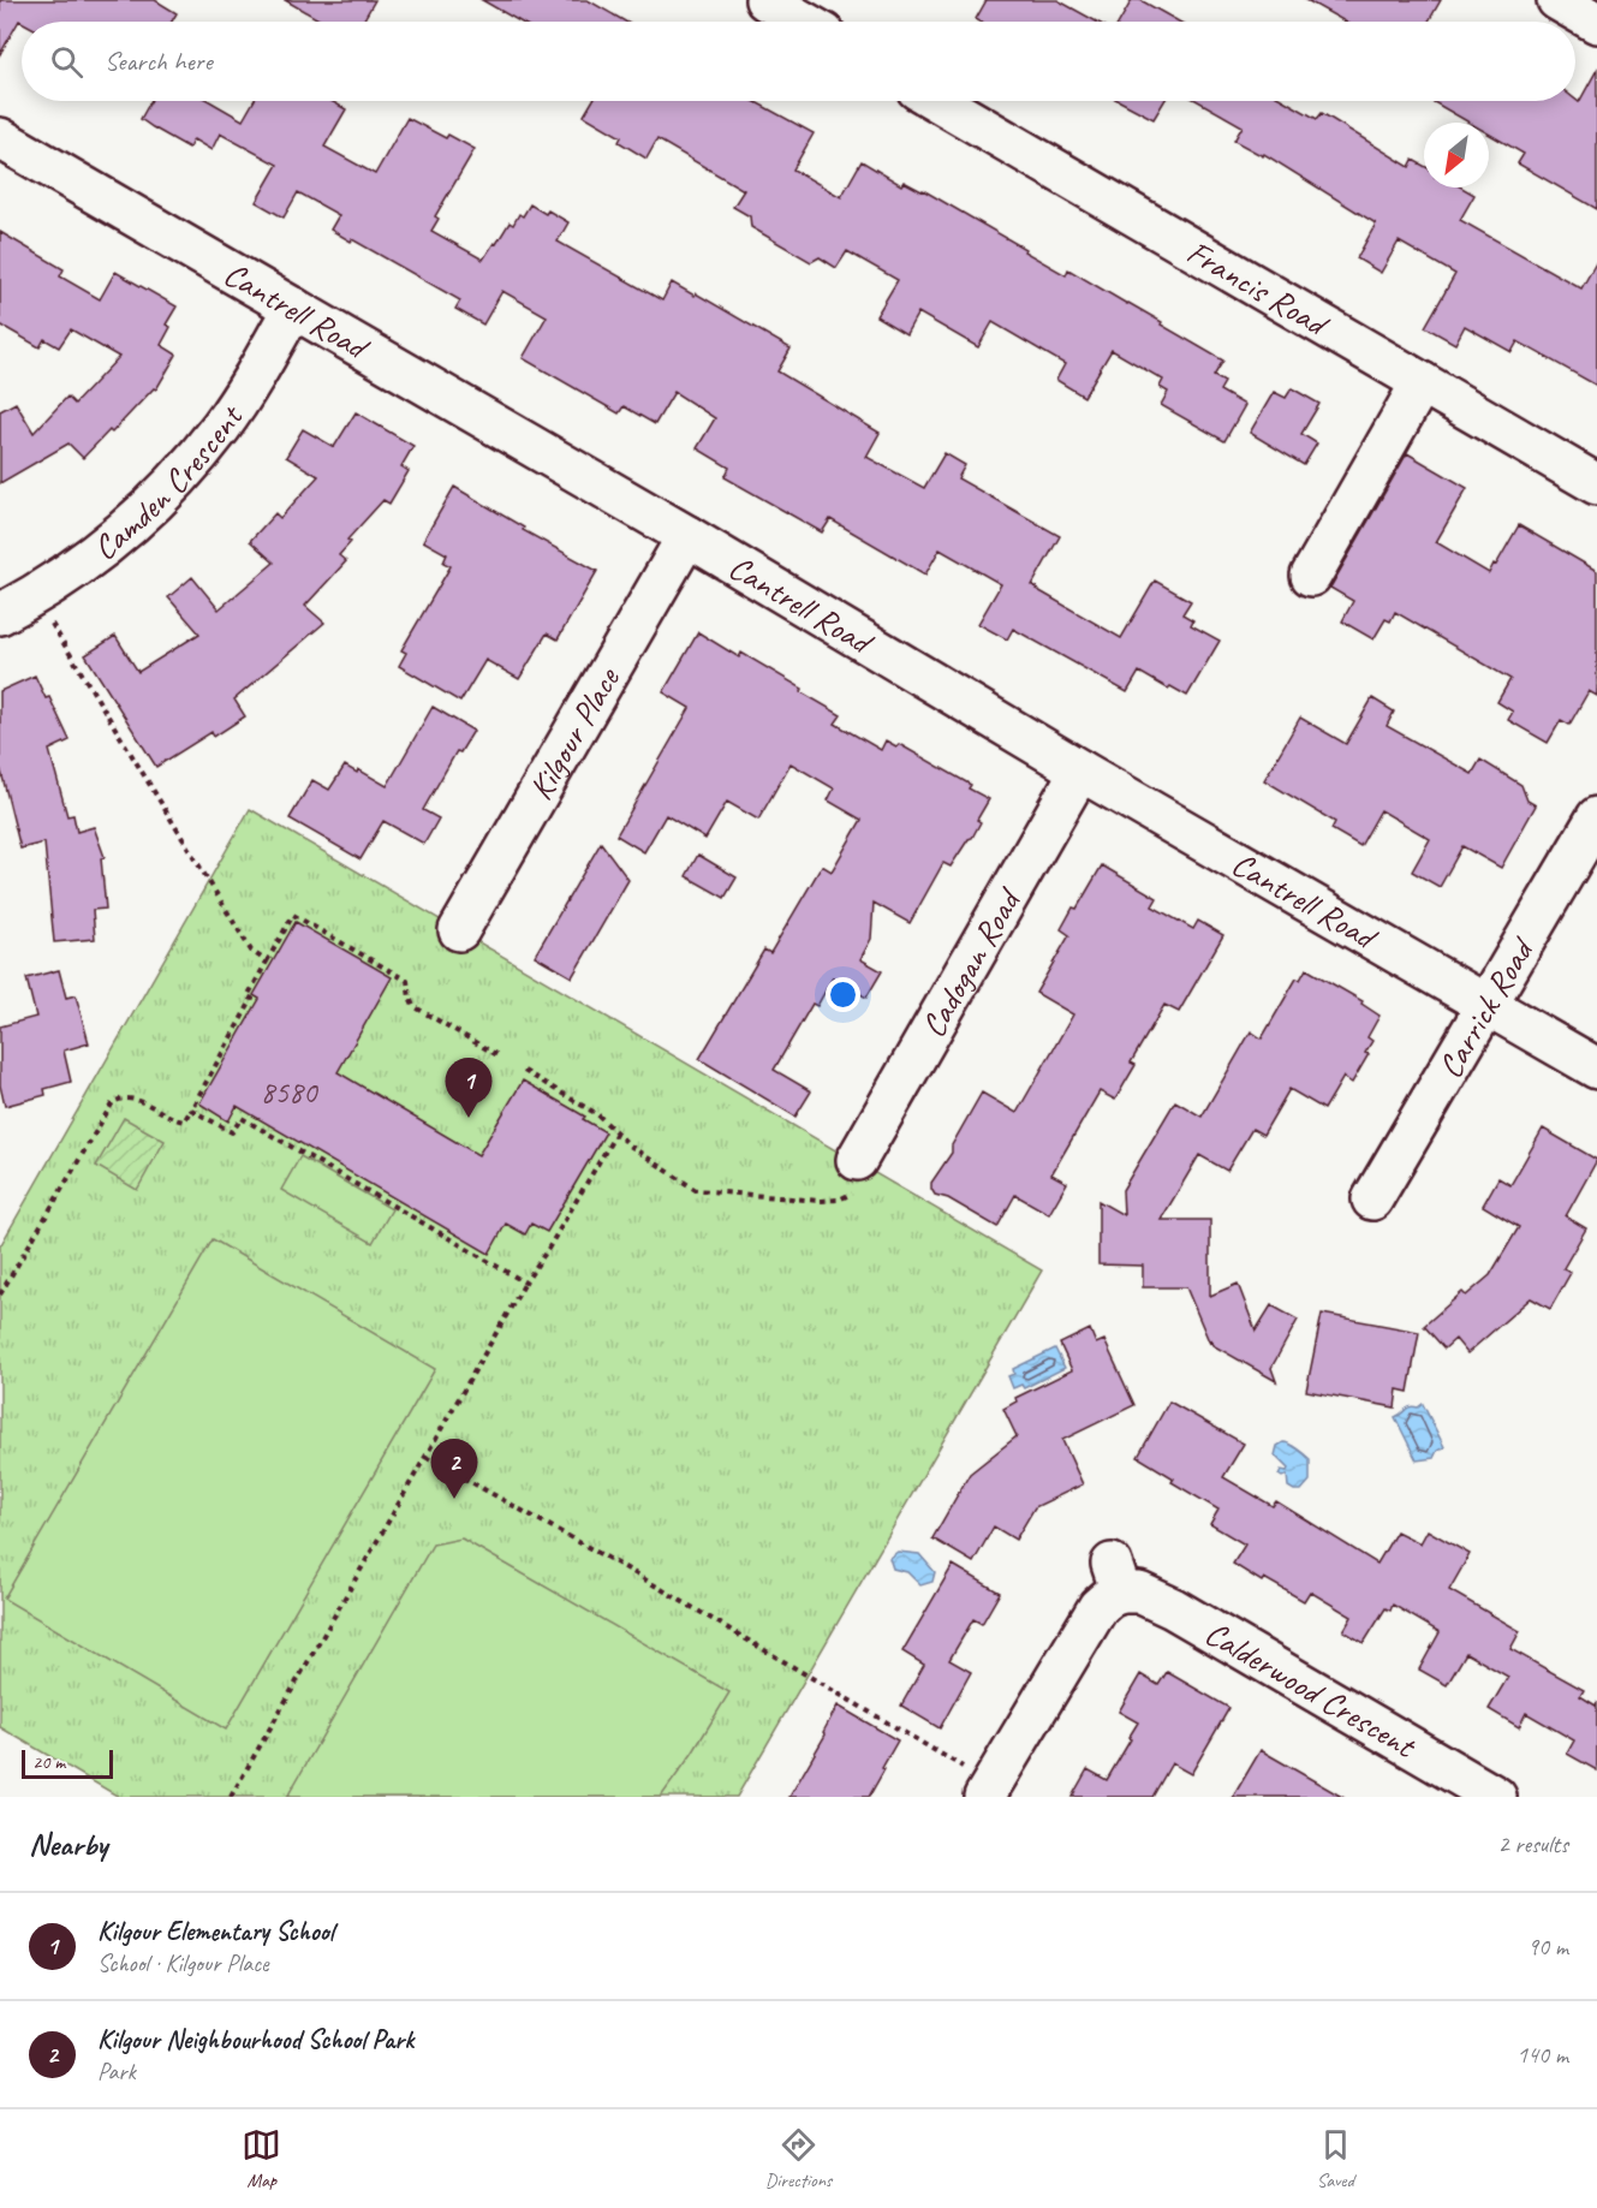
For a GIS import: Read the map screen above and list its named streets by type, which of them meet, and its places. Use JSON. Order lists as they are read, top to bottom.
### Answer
{
  "streets": {
    "street": [
      "Francis Road",
      "Cantrell Road",
      "Camden Crescent",
      "Kilgour Place",
      "Cadogan Road",
      "Carrick Road",
      "Calderwood Crescent"
    ]
  },
  "crossings": [
    ["Cantrell Road", "Camden Crescent"],
    ["Cantrell Road", "Kilgour Place"],
    ["Cantrell Road", "Cadogan Road"],
    ["Cantrell Road", "Carrick Road"]
  ],
  "house_numbers": ["8580"],
  "scale_bar": "20 m",
  "north": "bottom left",
  "page": {
    "search": "Search here",
    "pins": ["1", "2"],
    "scale": "20 m",
    "heading": ["Nearby", "2 results"],
    "list": [
      {
        "mark": "1",
        "name": "Kilgour Elementary School",
        "note": "School · Kilgour Place",
        "value": "90 m"
      },
      {
        "mark": "2",
        "name": "Kilgour Neighbourhood School Park",
        "note": "Park",
        "value": "140 m"
      }
    ],
    "nav": ["Map", "Directions", "Saved"]
  }
}
